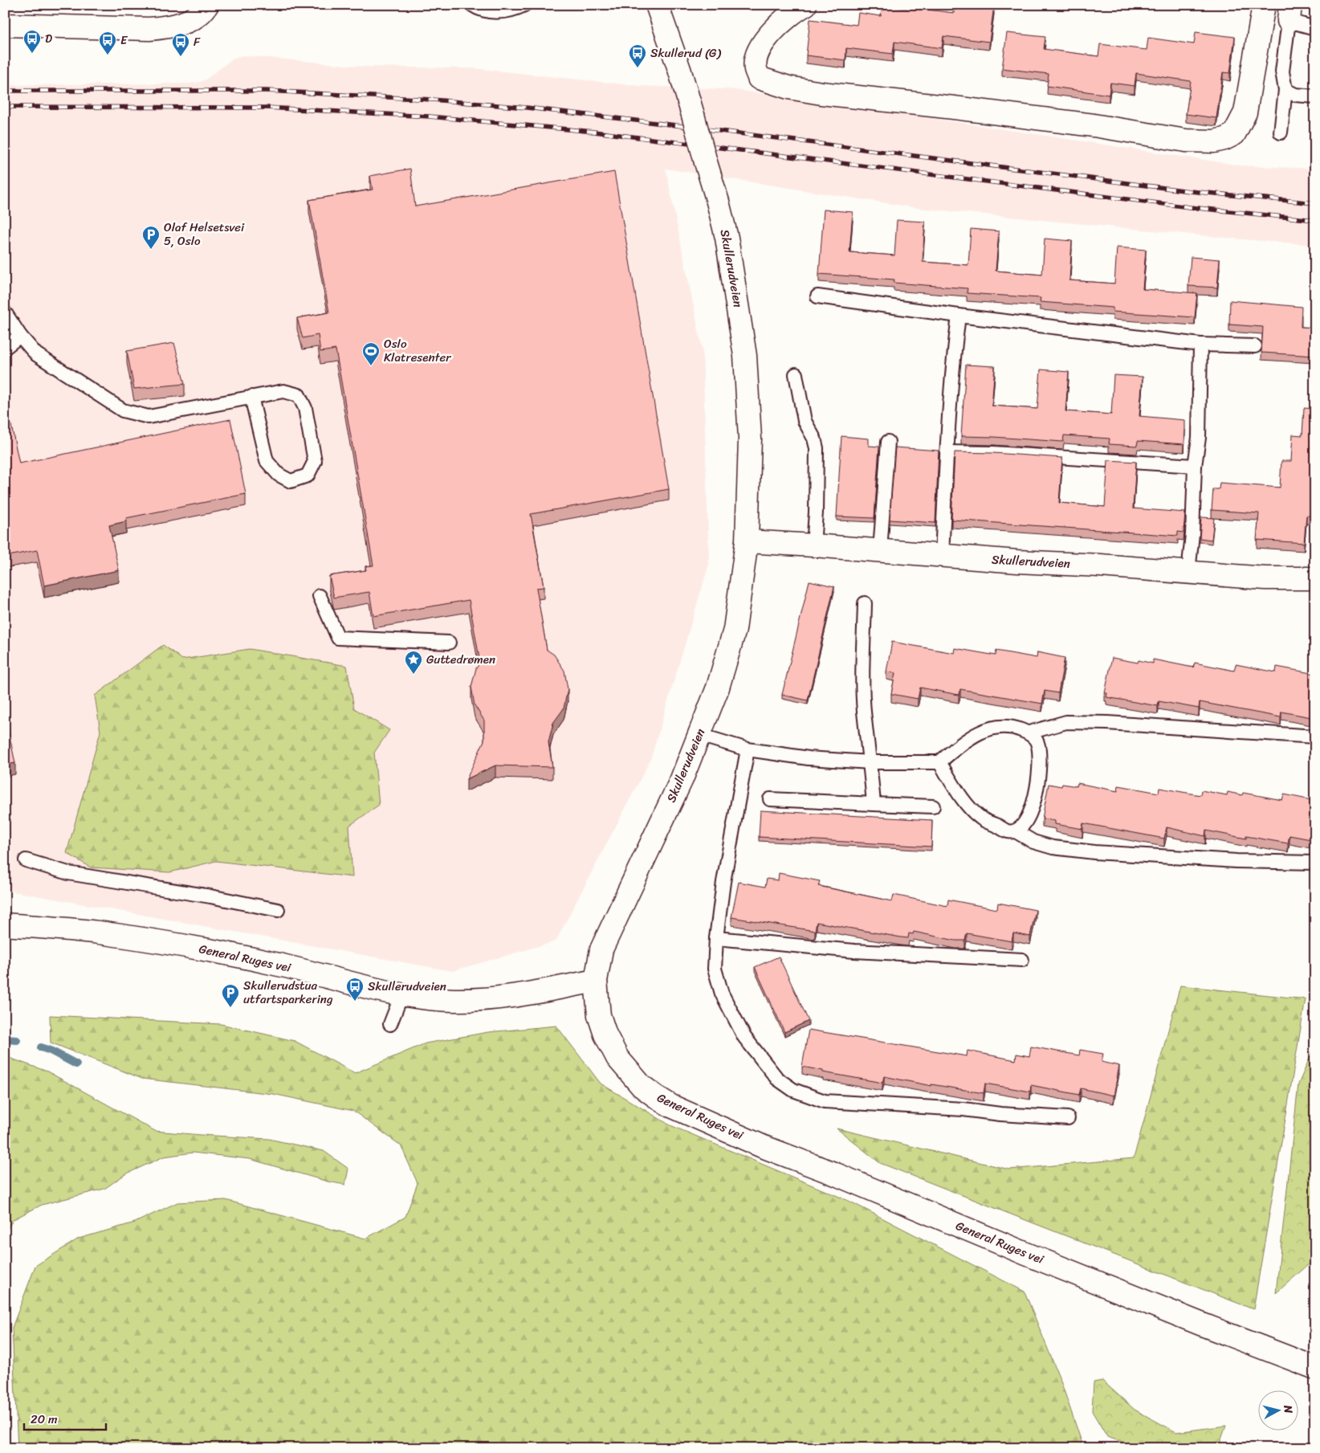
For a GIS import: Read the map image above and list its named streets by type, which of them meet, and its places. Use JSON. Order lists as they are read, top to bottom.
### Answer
{
  "streets": {
    "street": ["Skullerudveien", "General Ruges vei"]
  },
  "crossings": [
    ["Skullerudveien", "General Ruges vei"]
  ],
  "places": {
    "bus stop": [
      "D",
      "E",
      "F",
      "Skullerud (G)",
      "Skullerudveien"
    ],
    "parking": ["Olaf Helsetsvei 5, Oslo", "Skullerudstua utfartsparkering"],
    "sports": ["Oslo Klatresenter"],
    "place": ["Guttedrømen"]
  },
  "scale_bar": "20 m",
  "north": "right"
}
